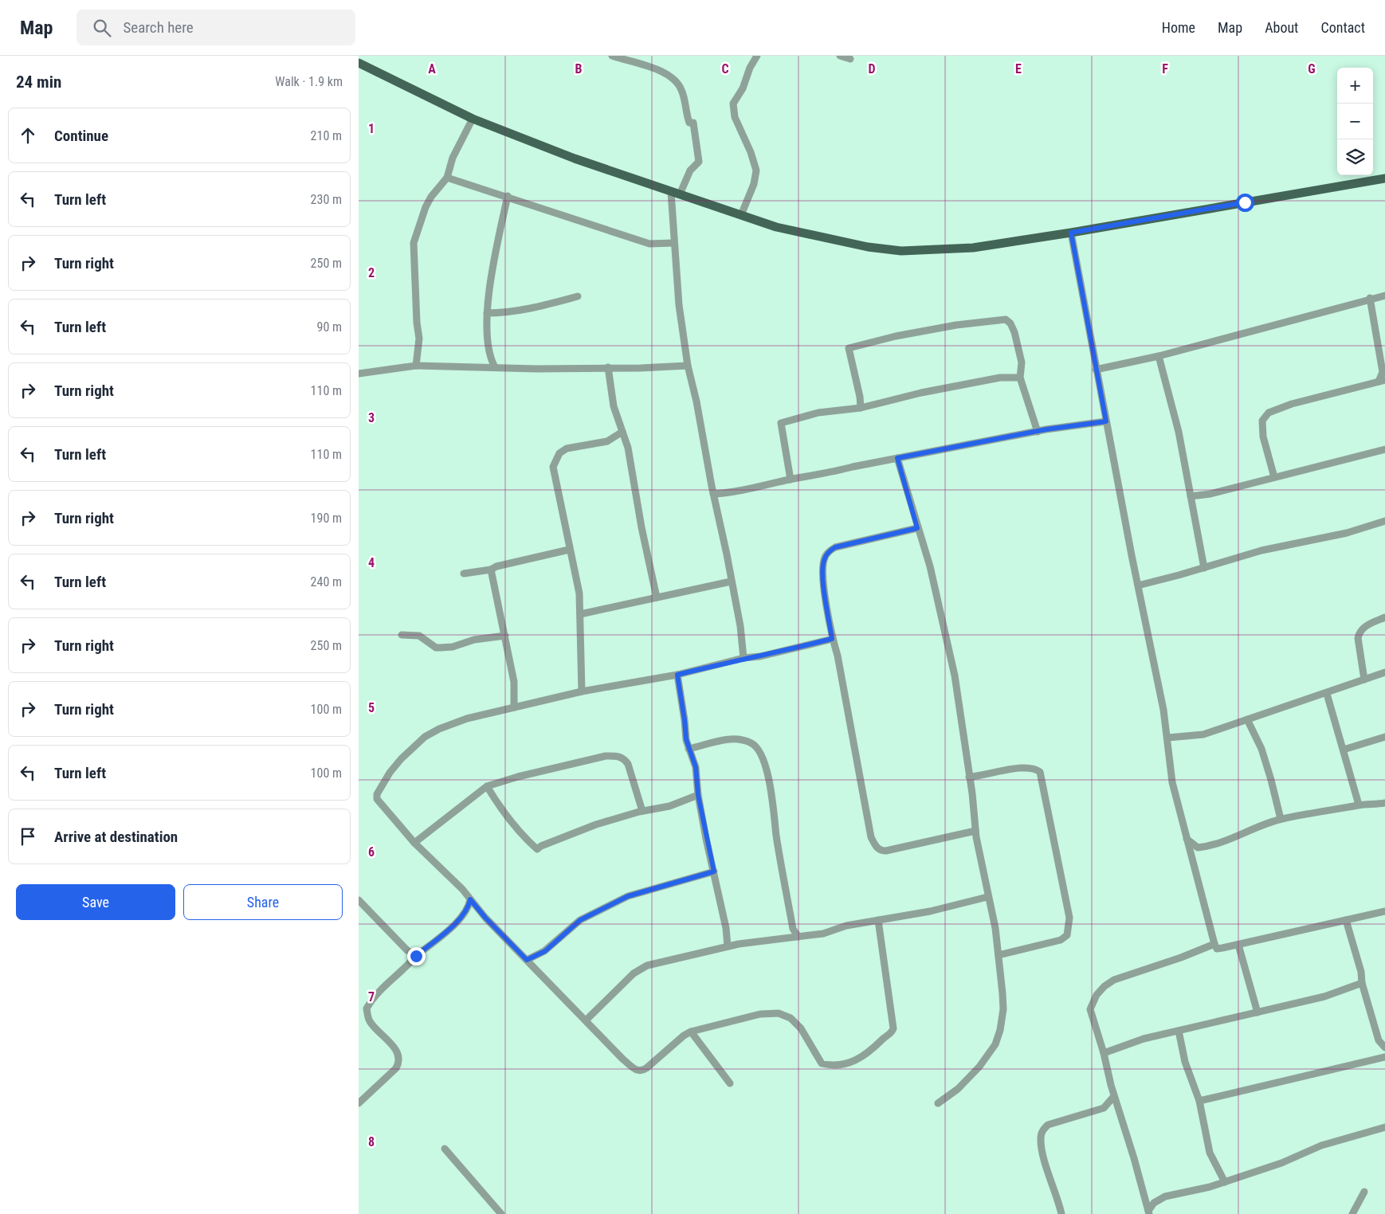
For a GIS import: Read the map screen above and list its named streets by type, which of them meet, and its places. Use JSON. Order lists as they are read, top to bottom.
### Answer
{
  "page": {
    "header": "Map",
    "search": "Search here",
    "nav": [
      "Home",
      "Map",
      "About",
      "Contact"
    ],
    "heading": ["24 min", "Walk · 1.9 km"],
    "map_buttons": ["+", "−"],
    "list": [
      ["Continue", "210 m"],
      ["Turn left", "230 m"],
      ["Turn right", "250 m"],
      ["Turn left", "90 m"],
      ["Turn right", "110 m"],
      ["Turn left", "110 m"],
      ["Turn right", "190 m"],
      ["Turn left", "240 m"],
      ["Turn right", "250 m"],
      ["Turn right", "100 m"],
      ["Turn left", "100 m"],
      "Arrive at destination"
    ],
    "buttons": ["Save", "Share"]
  },
  "grid": {
    "columns": [
      "A",
      "B",
      "C",
      "D",
      "E",
      "F",
      "G"
    ],
    "rows": [
      "1",
      "2",
      "3",
      "4",
      "5",
      "6",
      "7",
      "8"
    ]
  }
}
